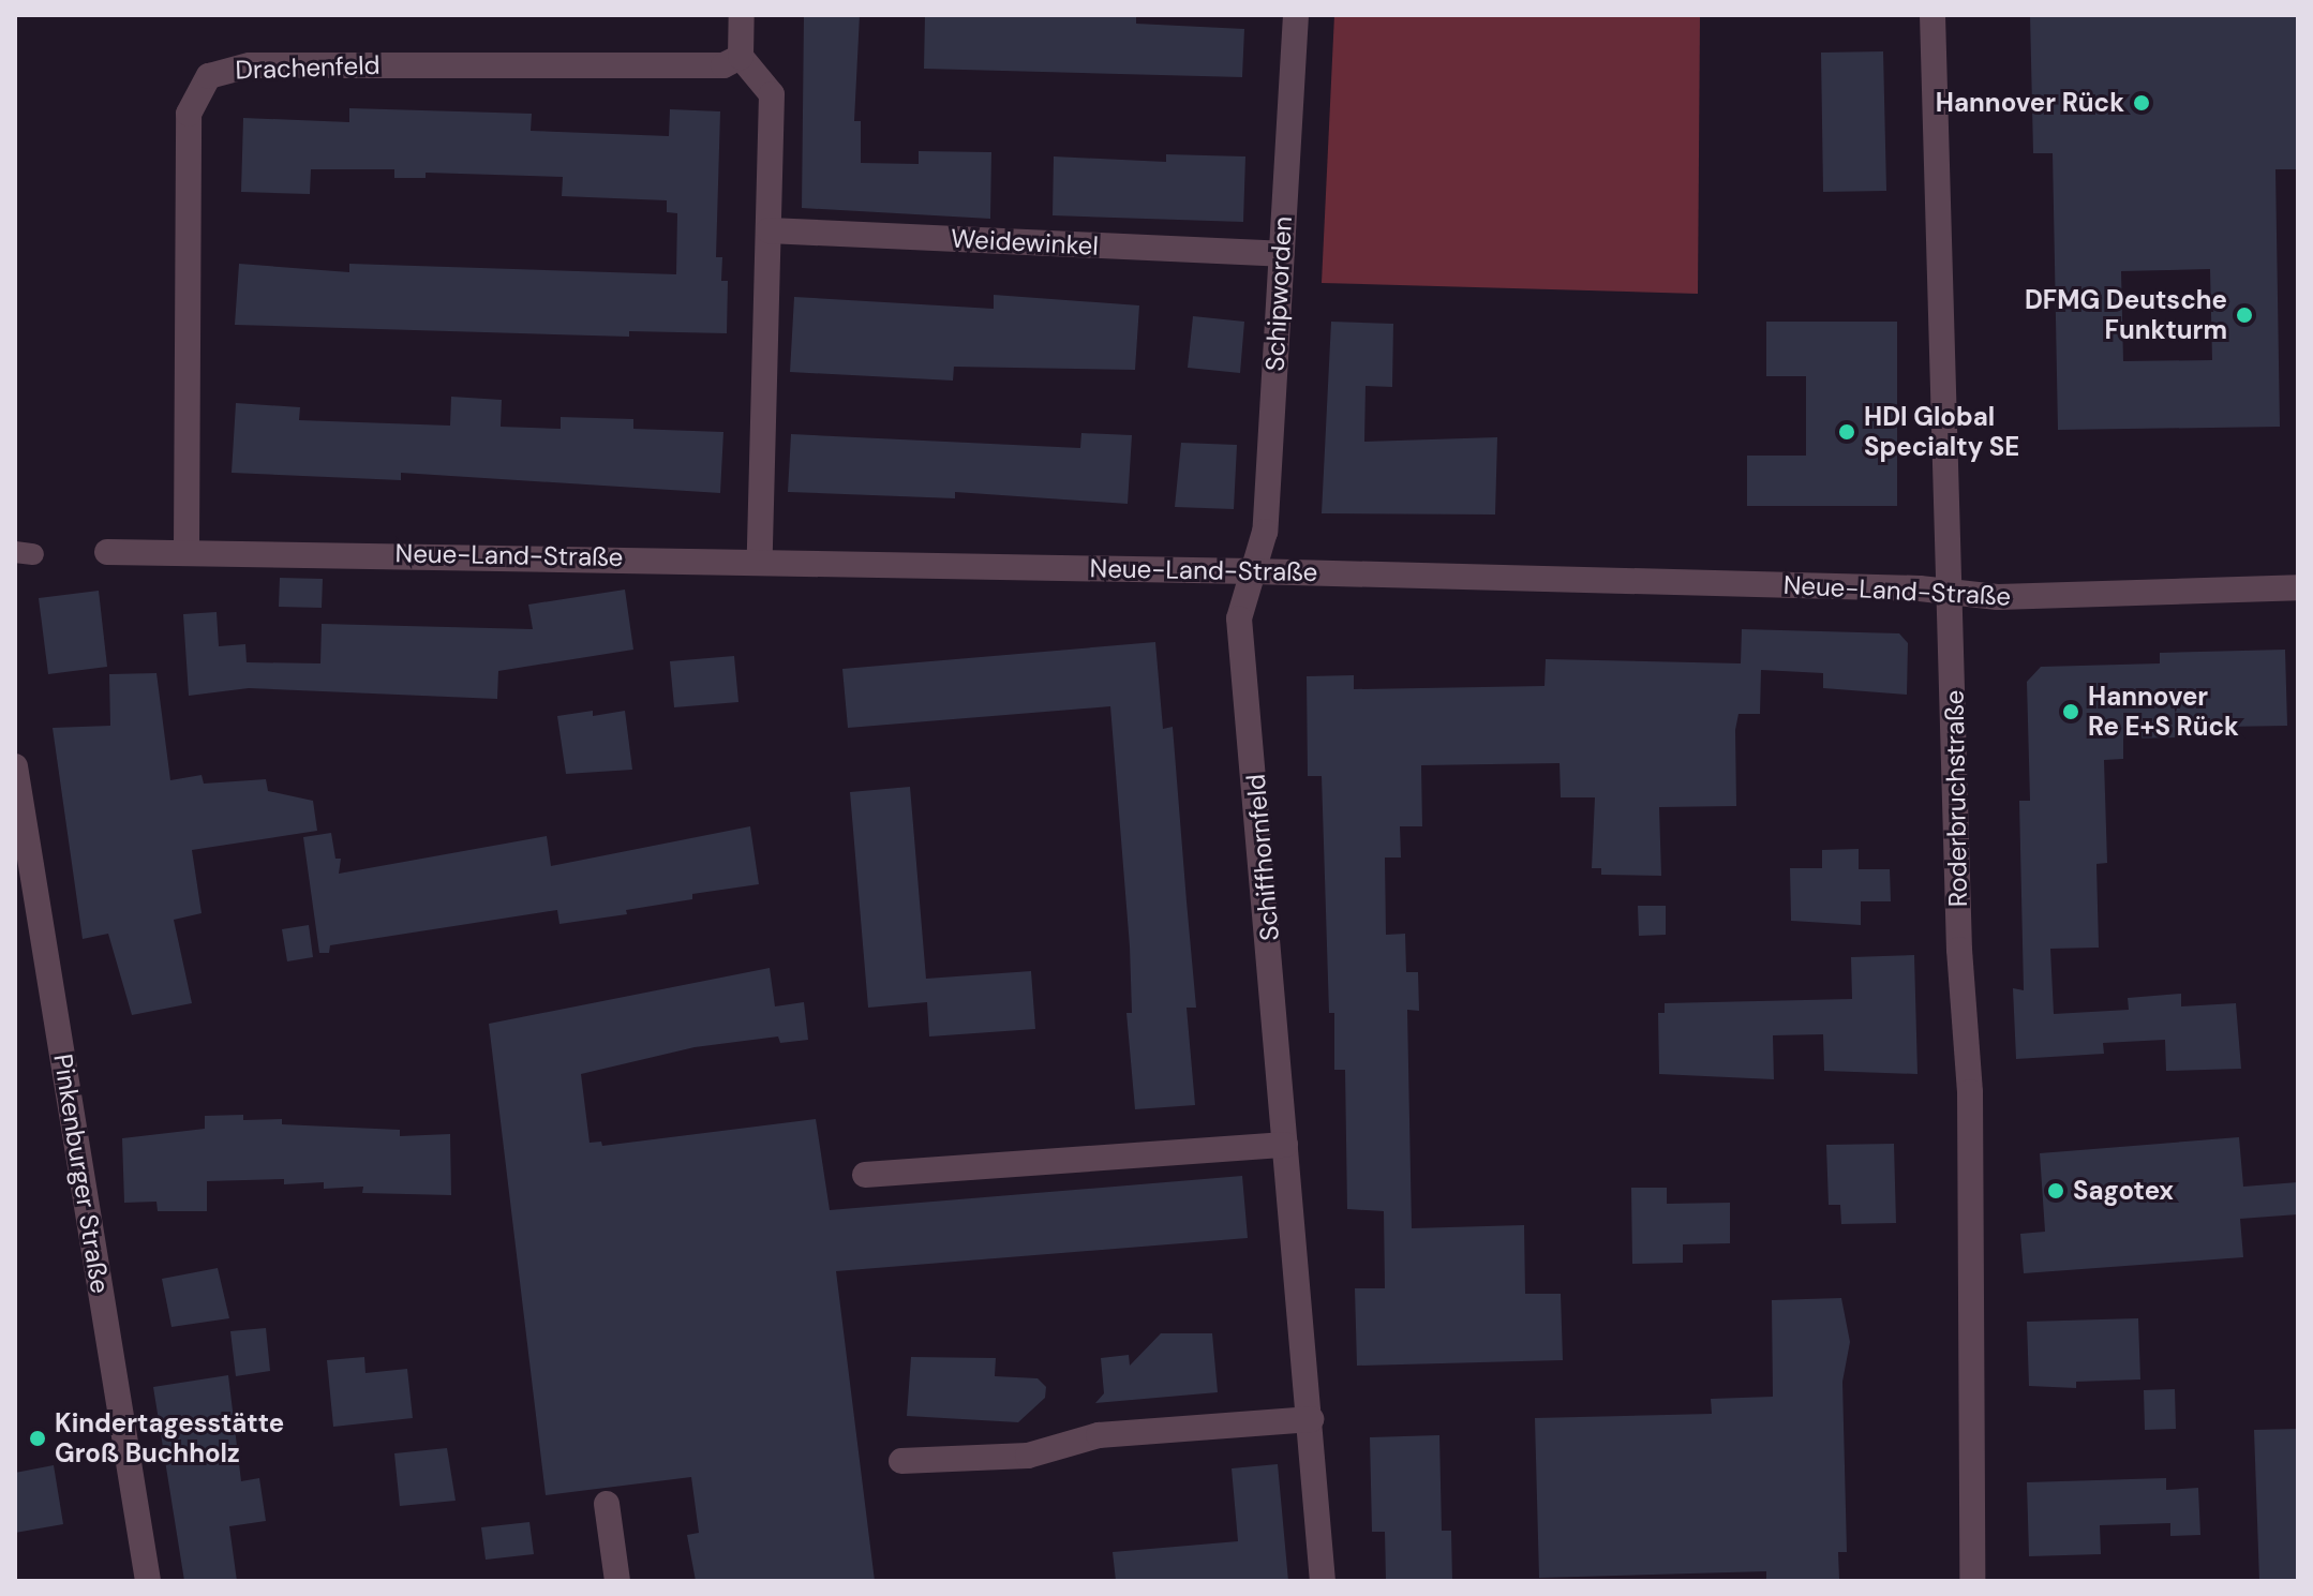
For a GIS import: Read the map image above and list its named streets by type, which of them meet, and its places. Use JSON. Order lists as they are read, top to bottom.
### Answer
{
  "streets": {
    "street": [
      "Drachenfeld",
      "Weidewinkel",
      "Schipworden",
      "Neue-Land-Straße",
      "Roderbruchstraße",
      "Schiffhornfeld",
      "Pinkenburger Straße"
    ]
  },
  "crossings": [
    ["Drachenfeld", "Neue-Land-Straße"],
    ["Weidewinkel", "Schipworden"],
    ["Schipworden", "Neue-Land-Straße"],
    ["Schipworden", "Schiffhornfeld"],
    ["Neue-Land-Straße", "Roderbruchstraße"],
    ["Neue-Land-Straße", "Schiffhornfeld"]
  ],
  "places": [
    "Hannover Rück",
    "DFMG Deutsche Funkturm",
    "HDI Global Specialty SE",
    "Hannover Re E+S Rück",
    "Sagotex",
    "Kindertagesstätte Groß Buchholz"
  ]
}
